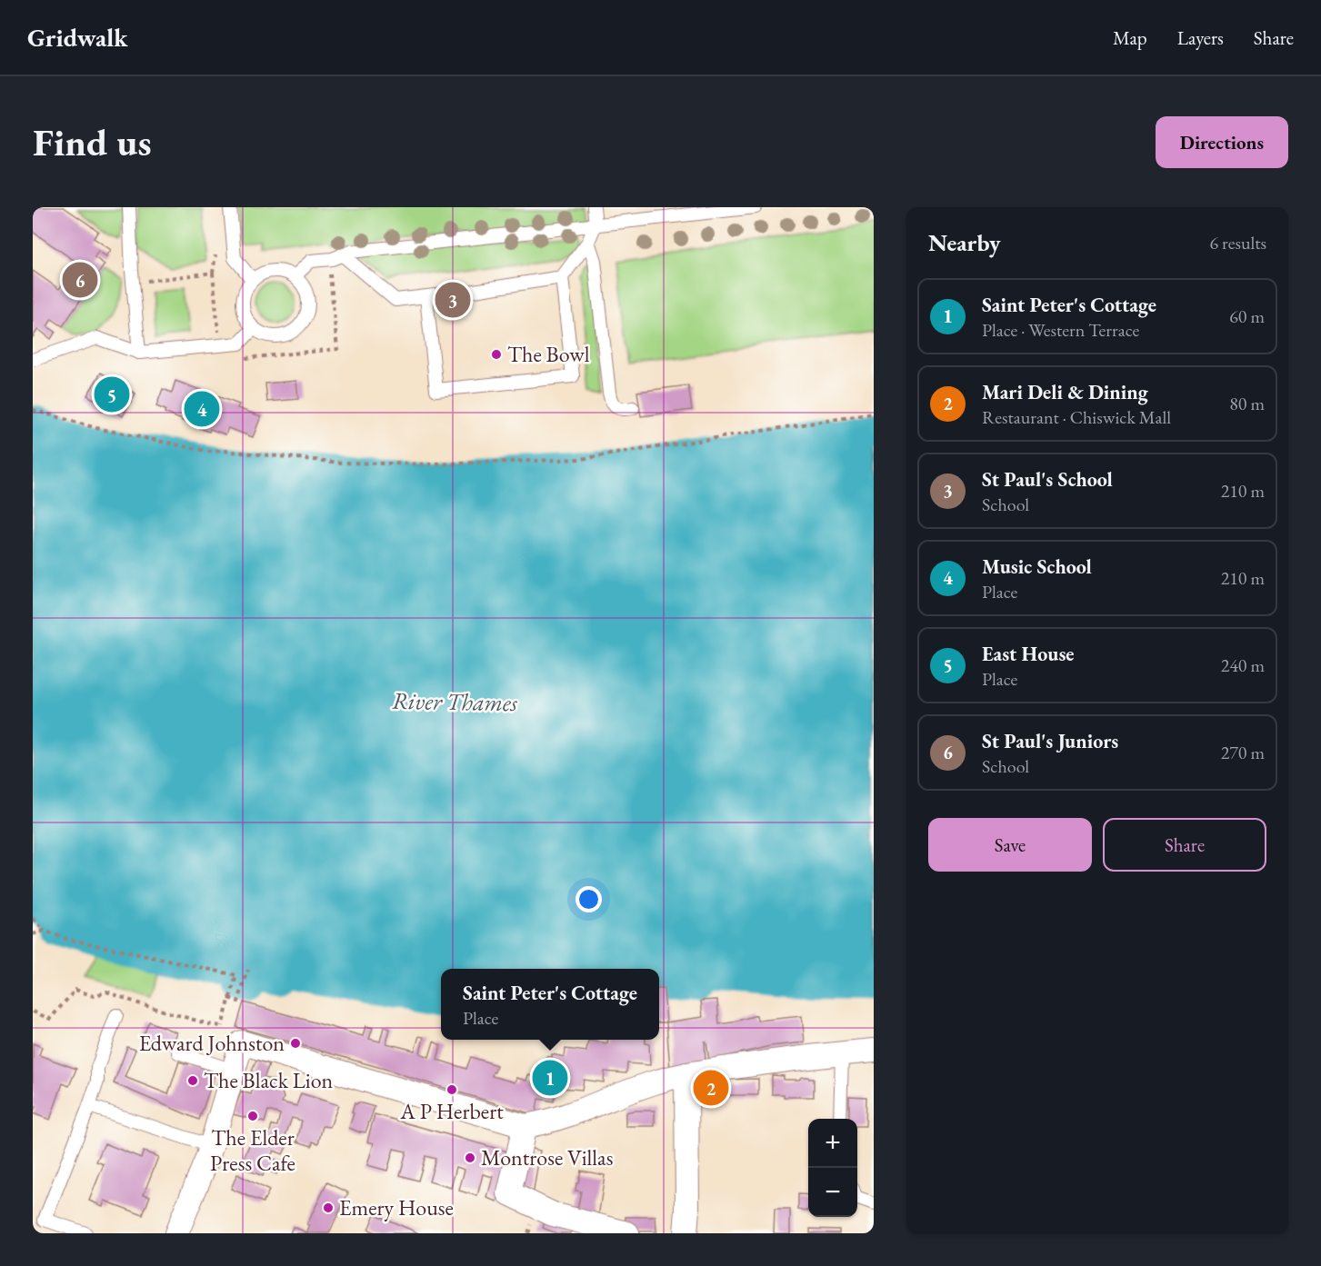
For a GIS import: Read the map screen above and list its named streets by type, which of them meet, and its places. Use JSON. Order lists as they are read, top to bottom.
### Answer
{
  "water": ["River Thames"],
  "places": [
    "The Bowl",
    "Edward Johnston",
    "The Black Lion",
    "A P Herbert",
    "The Elder Press Cafe",
    "Montrose Villas",
    "Emery House"
  ],
  "page": {
    "header": "Gridwalk",
    "nav": ["Map", "Layers", "Share"],
    "buttons": [
      "Directions",
      ["Save", "Share"]
    ],
    "title": "Find us",
    "heading": ["Nearby", "6 results"],
    "pins": [
      "6",
      "3",
      "5",
      "4",
      "1",
      "2"
    ],
    "list": [
      {
        "mark": "1",
        "name": "Saint Peter's Cottage",
        "note": "Place · Western Terrace",
        "value": "60 m"
      },
      {
        "mark": "2",
        "name": "Mari Deli & Dining",
        "note": "Restaurant · Chiswick Mall",
        "value": "80 m"
      },
      {
        "mark": "3",
        "name": "St Paul's School",
        "note": "School",
        "value": "210 m"
      },
      {
        "mark": "4",
        "name": "Music School",
        "note": "Place",
        "value": "210 m"
      },
      {
        "mark": "5",
        "name": "East House",
        "note": "Place",
        "value": "240 m"
      },
      {
        "mark": "6",
        "name": "St Paul's Juniors",
        "note": "School",
        "value": "270 m"
      }
    ],
    "popup": ["Saint Peter's Cottage", "Place"],
    "map_buttons": ["+", "−"]
  }
}
